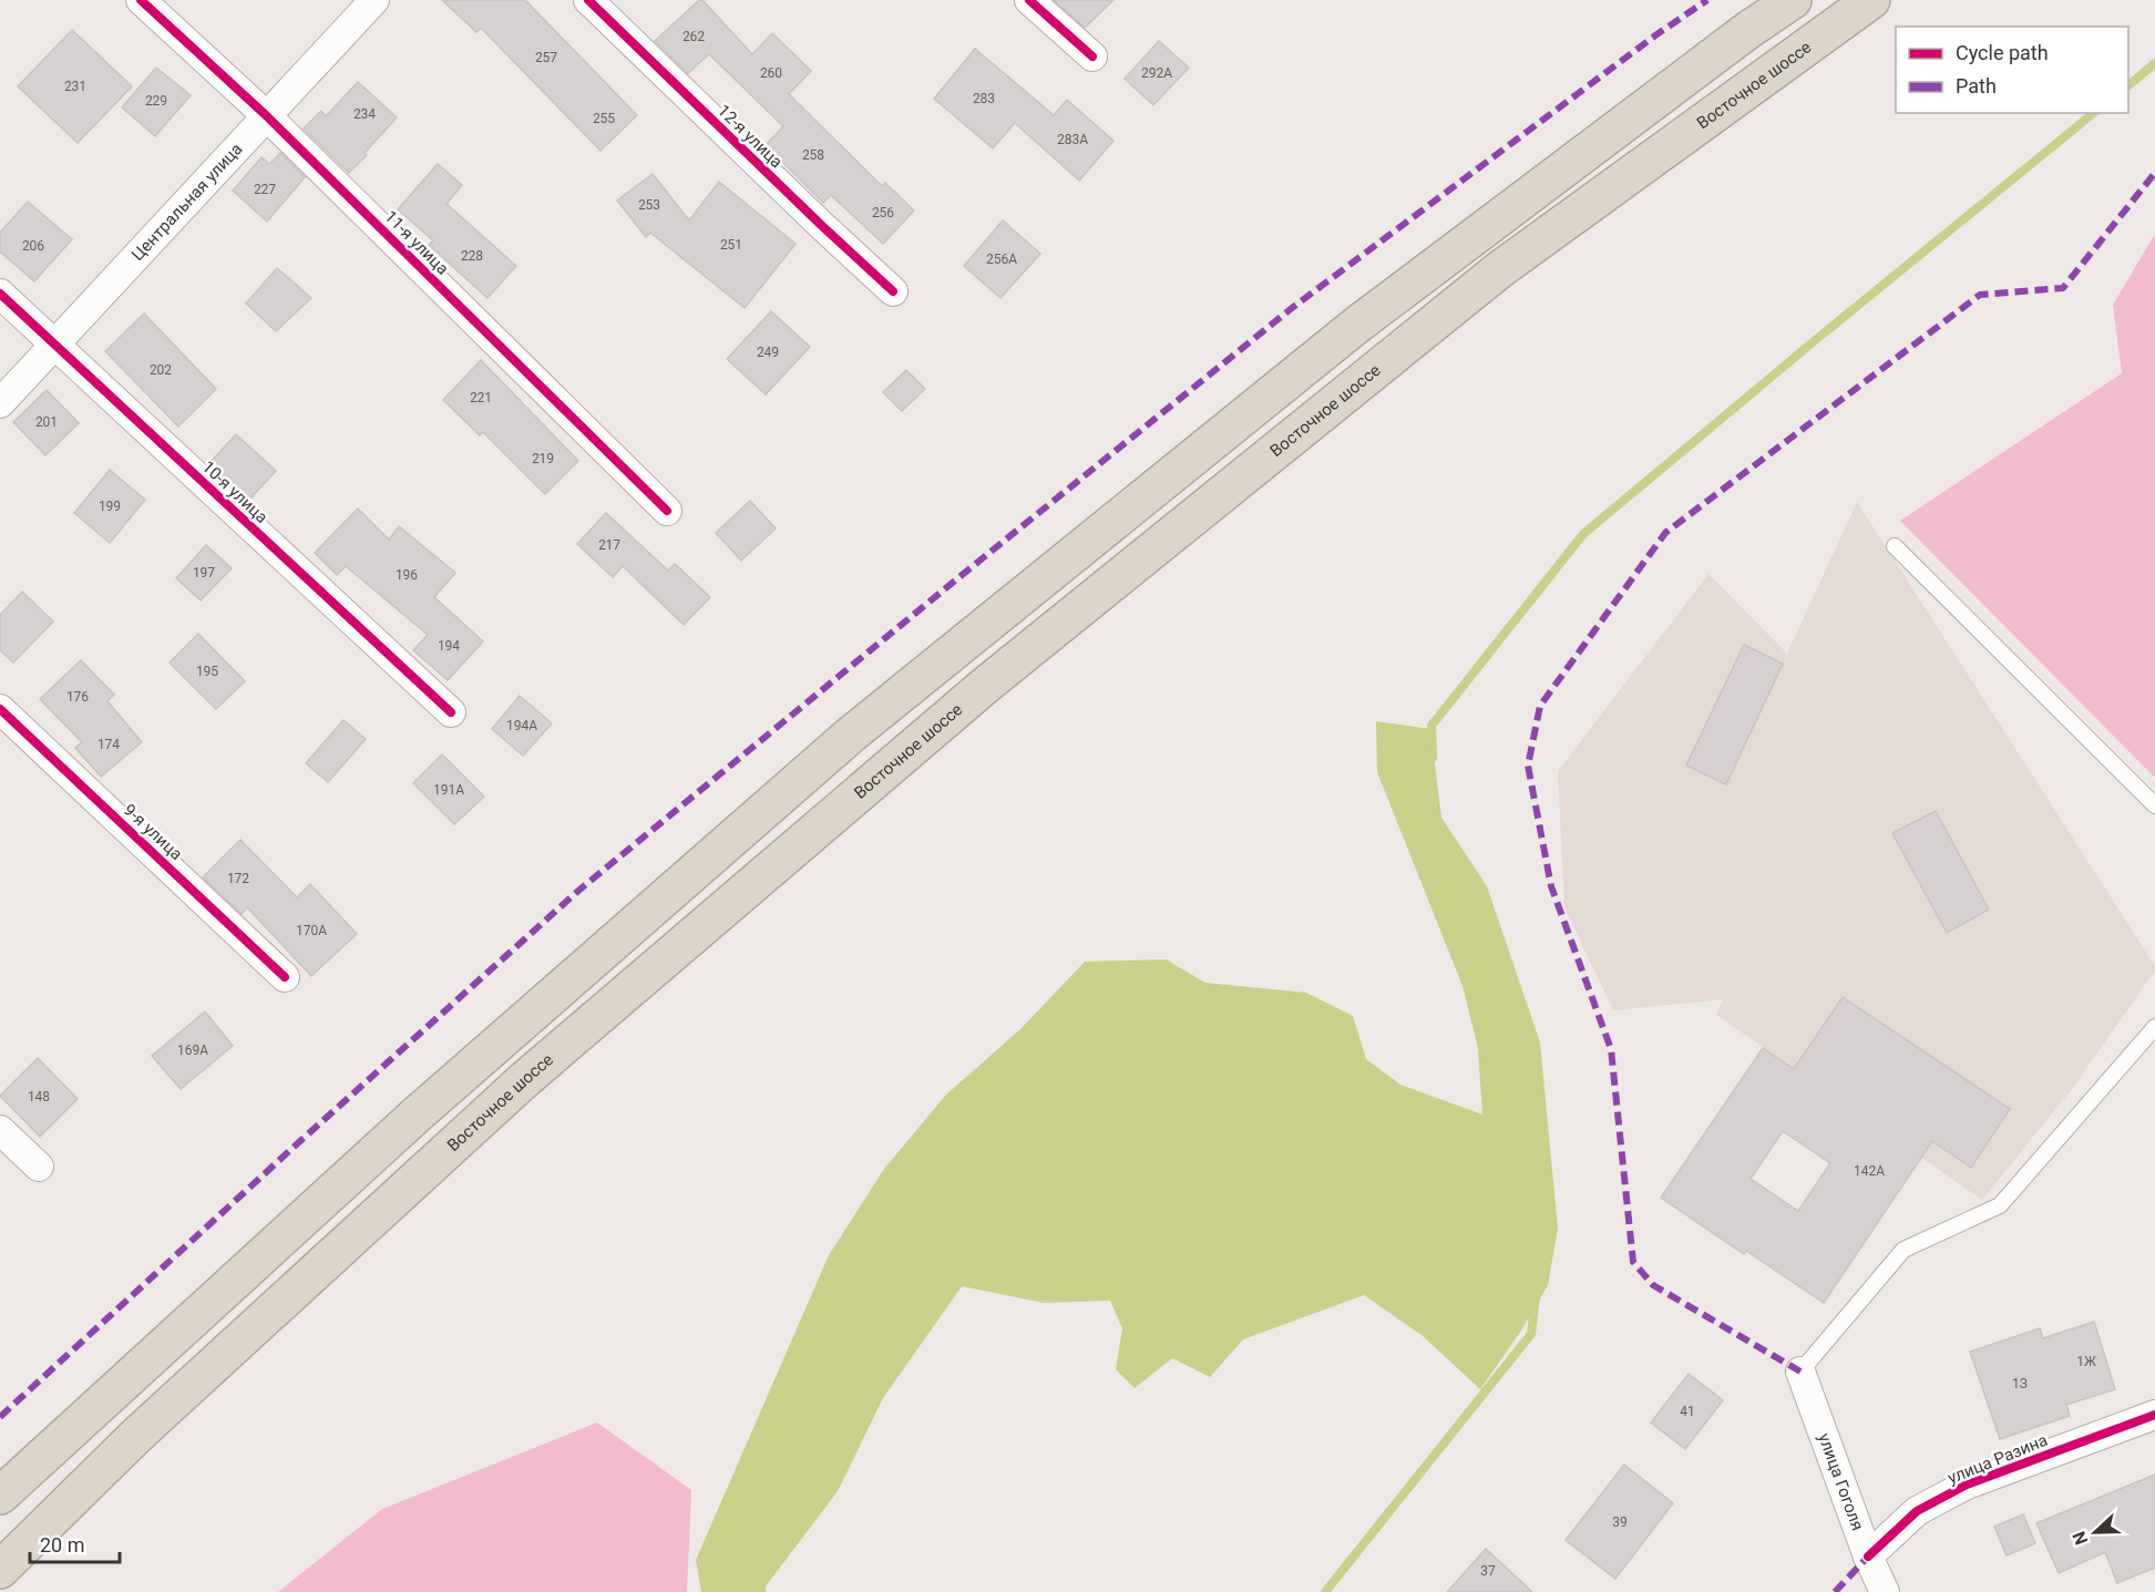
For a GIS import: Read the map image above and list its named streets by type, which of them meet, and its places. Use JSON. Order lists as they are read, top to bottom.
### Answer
{
  "streets": {
    "highway": ["Восточное шоссе"],
    "street": [
      "12-я улица",
      "Центральная улица",
      "11-я улица",
      "10-я улица",
      "9-я улица",
      "улица Разина",
      "улица Гоголя"
    ]
  },
  "crossings": [
    ["Центральная улица", "11-я улица"],
    ["Центральная улица", "10-я улица"],
    ["улица Разина", "улица Гоголя"]
  ],
  "house_numbers": [
    "262",
    "257",
    "260",
    "292А",
    "231",
    "283",
    "229",
    "234",
    "255",
    "283А",
    "258",
    "227",
    "253",
    "256",
    "251",
    "206",
    "228",
    "256А",
    "249",
    "202",
    "221",
    "201",
    "219",
    "199",
    "217",
    "197",
    "196",
    "194",
    "195",
    "176",
    "194А",
    "174",
    "191А",
    "172",
    "170А",
    "169А",
    "148",
    "142А",
    "1Ж",
    "1З",
    "41",
    "39",
    "37"
  ],
  "legend": ["Cycle path", "Path"],
  "scale_bar": "20 m",
  "north": "left"
}
